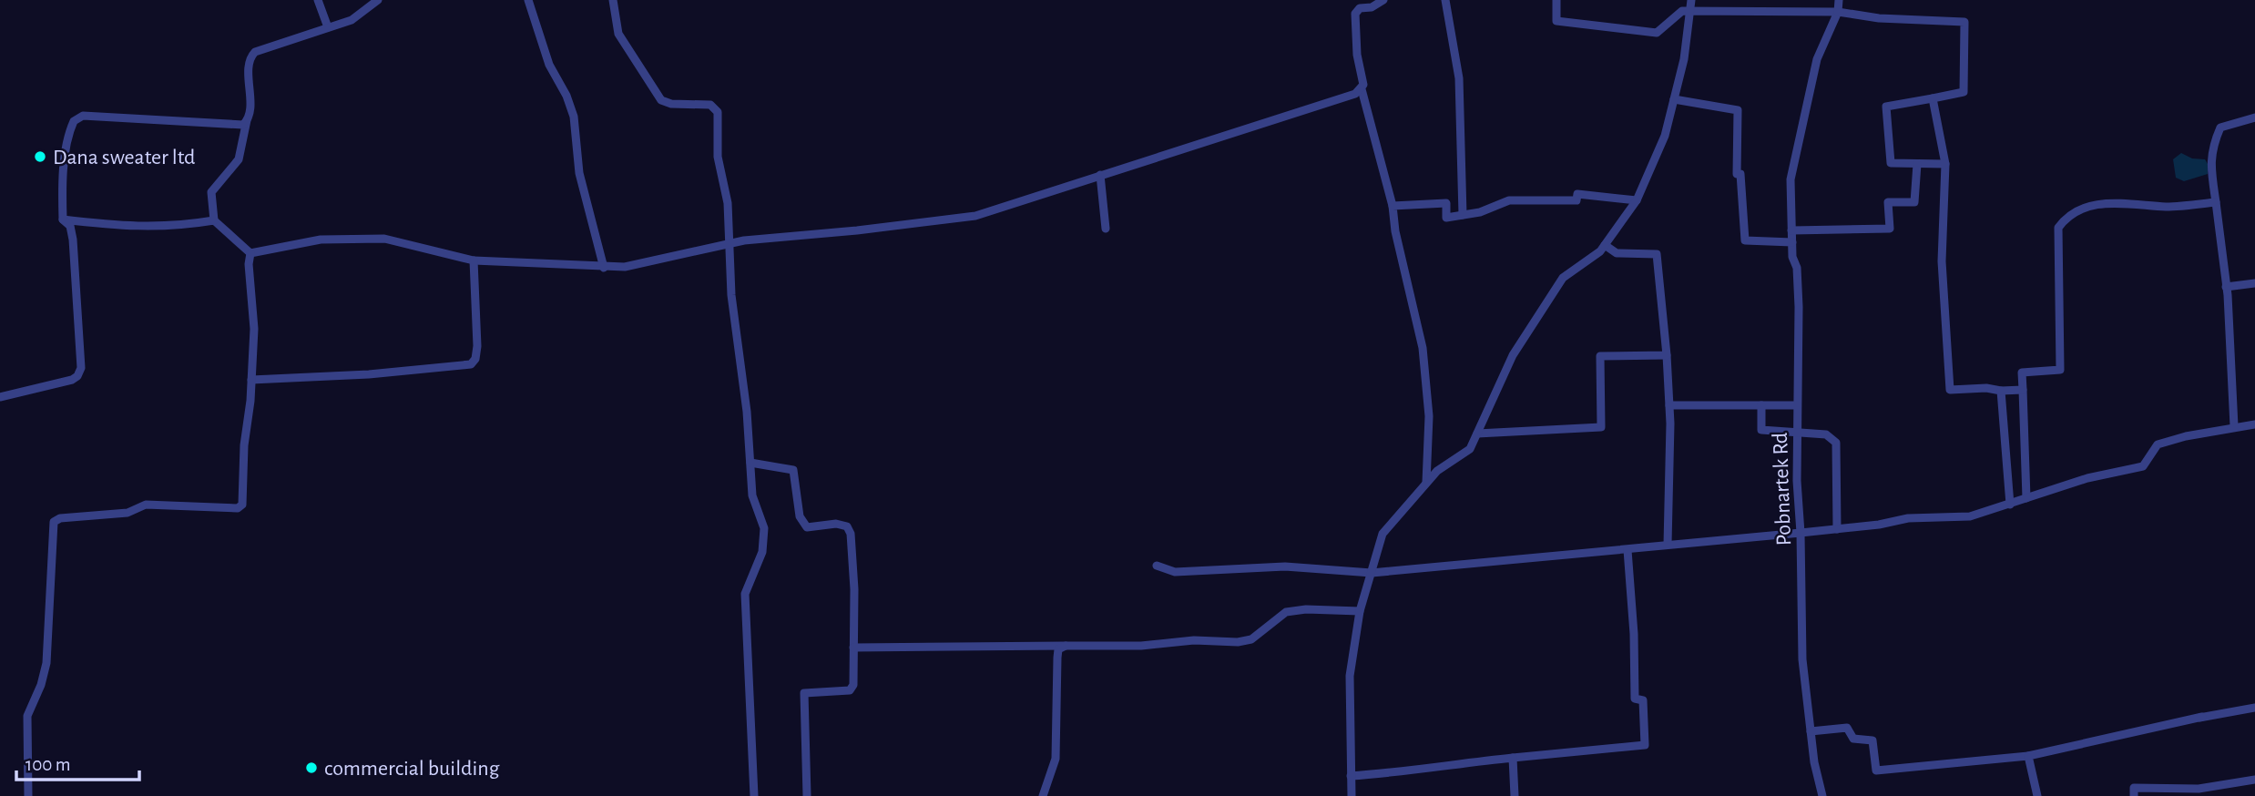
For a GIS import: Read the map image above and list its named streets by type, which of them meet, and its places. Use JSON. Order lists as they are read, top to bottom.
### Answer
{
  "streets": {
    "street": ["Pobnartek Rd"]
  },
  "places": ["Dana sweater ltd", "commercial building"],
  "scale_bar": "100 m"
}
